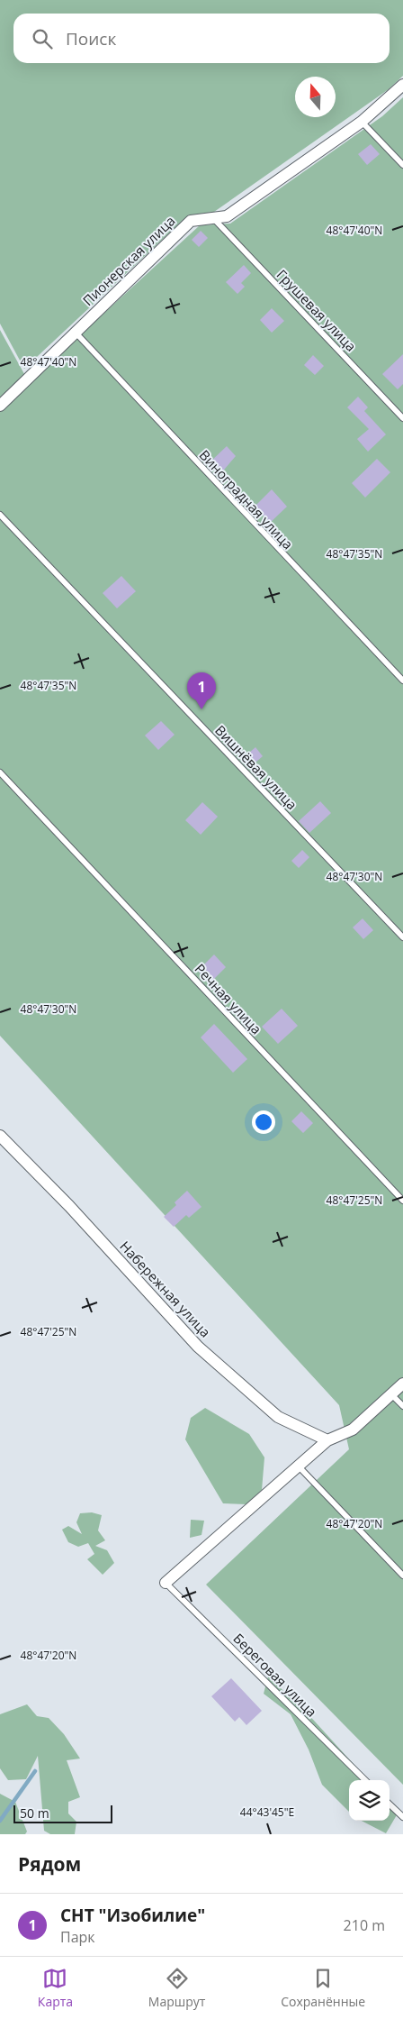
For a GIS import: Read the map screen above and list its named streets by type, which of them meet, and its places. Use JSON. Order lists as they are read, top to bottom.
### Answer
{
  "streets": {
    "street": ["Пионерская улица", "Набережная улица"],
    "lane": [
      "Грушевая улица",
      "Виноградная улица",
      "Вишнёвая улица",
      "Речная улица",
      "Береговая улица"
    ]
  },
  "crossings": [
    ["Пионерская улица", "Грушевая улица"],
    ["Пионерская улица", "Виноградная улица"]
  ],
  "scale_bar": "50 m",
  "north": "top",
  "page": {
    "search": "Поиск",
    "pins": "1",
    "scale": "50 m",
    "heading": "Рядом",
    "list": [
      {
        "mark": "1",
        "name": "СНТ \"Изобилие\"",
        "note": "Парк",
        "value": "210 m"
      }
    ],
    "nav": ["Карта", "Маршрут", "Сохранённые"]
  },
  "coordinates": [
    "48°47'40\"N",
    "48°47'35\"N",
    "48°47'30\"N",
    "48°47'25\"N",
    "48°47'20\"N",
    "44°43'45\"E"
  ]
}
